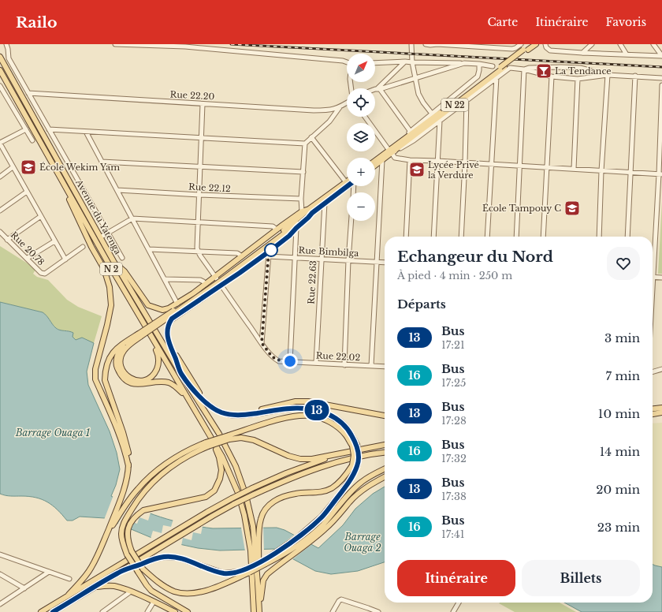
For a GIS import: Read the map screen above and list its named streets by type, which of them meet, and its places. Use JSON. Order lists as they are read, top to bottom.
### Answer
{
  "streets": {
    "main road": ["N 22", "Avenue du Yatenga", "N 2"],
    "street": [
      "Rue 22.20",
      "Rue 22.12",
      "Rue 20.78",
      "Rue Bimbilga",
      "Rue 22.63",
      "Rue 22.02"
    ]
  },
  "crossings": [
    ["Rue Bimbilga", "Rue 22.63"],
    ["Rue 22.63", "Rue 22.02"]
  ],
  "water": ["Barrage Ouaga 1", "Barrage Ouaga 2"],
  "places": {
    "bar": ["La Tendance"],
    "school or university": ["École Wekim Yam", "Lycée Privé la Verdure", "École Tampouy C"]
  },
  "lines": ["bus line 13"],
  "north": "top right",
  "page": {
    "header": "Railo",
    "nav": ["Carte", "Itinéraire", "Favoris"],
    "on_map": "13",
    "map_buttons": ["+", "−"],
    "heading": [
      ["Echangeur du Nord", "À pied · 4 min · 250 m"],
      "Départs"
    ],
    "list": [
      {
        "mark": "13",
        "name": "Bus",
        "note": "17:21",
        "value": "3 min"
      },
      {
        "mark": "16",
        "name": "Bus",
        "note": "17:25",
        "value": "7 min"
      },
      {
        "mark": "13",
        "name": "Bus",
        "note": "17:28",
        "value": "10 min"
      },
      {
        "mark": "16",
        "name": "Bus",
        "note": "17:32",
        "value": "14 min"
      },
      {
        "mark": "13",
        "name": "Bus",
        "note": "17:38",
        "value": "20 min"
      },
      {
        "mark": "16",
        "name": "Bus",
        "note": "17:41",
        "value": "23 min"
      }
    ],
    "buttons": ["Itinéraire", "Billets"]
  }
}
